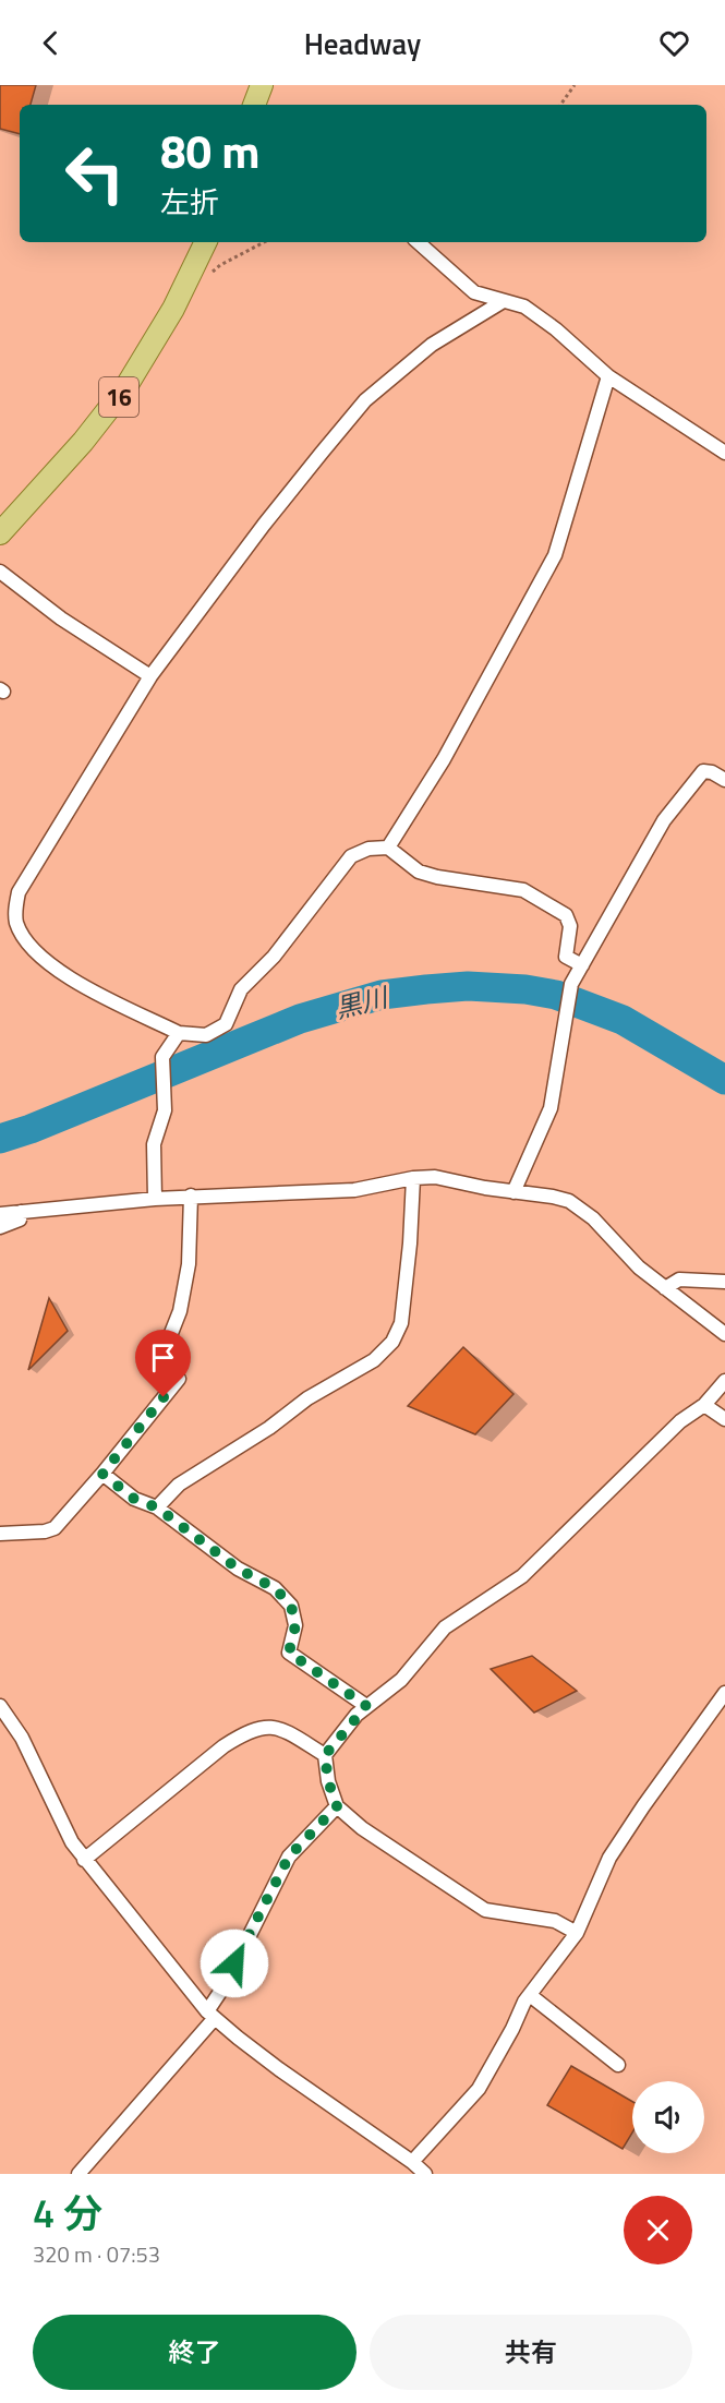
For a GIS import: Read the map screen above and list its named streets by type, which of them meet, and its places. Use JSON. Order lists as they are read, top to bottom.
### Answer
{
  "streets": {
    "main road": ["16"]
  },
  "water": ["黒川"],
  "page": {
    "header": "Headway",
    "turn": ["80 m", "左折"],
    "heading": ["4 分", "320 m · 07:53"],
    "buttons": ["終了", "共有"]
  }
}
